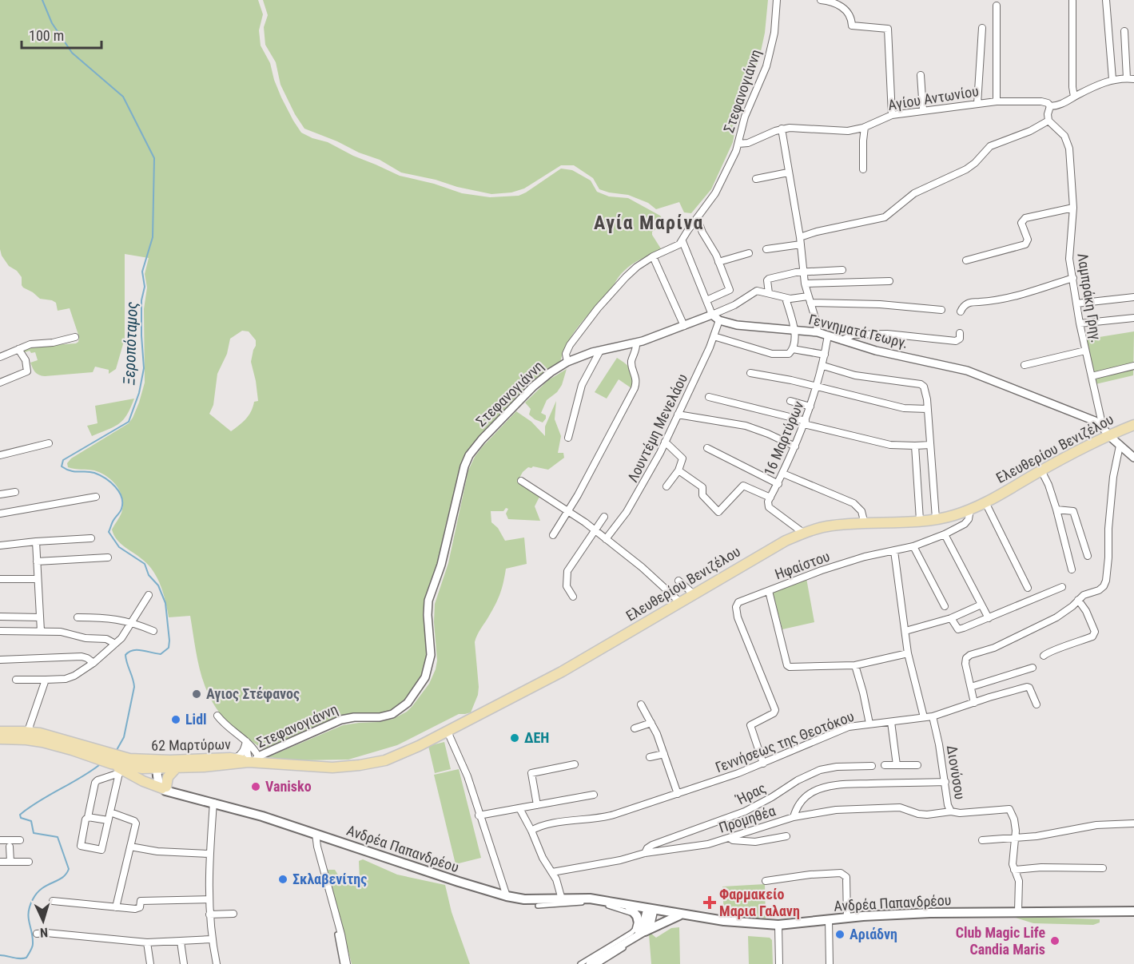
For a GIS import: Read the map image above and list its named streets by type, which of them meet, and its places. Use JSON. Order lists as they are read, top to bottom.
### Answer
{
  "streets": {
    "main road": ["Ελευθερίου Βενιζέλου", "62 Μαρτύρων", "Ανδρέα Παπανδρέου"],
    "street": [
      "Στεφανογιάννη",
      "Αγίου Αντωνίου",
      "Λαμπράκη Γρηγ.",
      "Γεννηματά Γεωργ.",
      "Λουντέμη Μενελάου",
      "16 Μαρτύρων",
      "Ηφαίστου",
      "Γεννήσεως της Θεοτόκου",
      "Διονύσου",
      "Ήρας",
      "Προμηθέα"
    ]
  },
  "crossings": [
    ["Στεφανογιάννη", "Αγίου Αντωνίου"],
    ["Στεφανογιάννη", "Ελευθερίου Βενιζέλου"],
    ["Στεφανογιάννη", "62 Μαρτύρων"],
    ["Λαμπράκη Γρηγ.", "Γεννηματά Γεωργ."],
    ["Λαμπράκη Γρηγ.", "Ελευθερίου Βενιζέλου"],
    ["Γεννηματά Γεωργ.", "Λουντέμη Μενελάου"],
    ["Γεννηματά Γεωργ.", "16 Μαρτύρων"],
    ["Γεννηματά Γεωργ.", "Ελευθερίου Βενιζέλου"],
    ["16 Μαρτύρων", "Ελευθερίου Βενιζέλου"],
    ["Ελευθερίου Βενιζέλου", "Ηφαίστου"],
    ["Ελευθερίου Βενιζέλου", "62 Μαρτύρων"],
    ["Γεννήσεως της Θεοτόκου", "Διονύσου"],
    ["Διονύσου", "Προμηθέα"],
    ["Διονύσου", "Ανδρέα Παπανδρέου"],
    ["Ήρας", "Προμηθέα"]
  ],
  "districts": ["Αγία Μαρίνα"],
  "water": ["Ξεροπόταμος"],
  "places": {
    "other": [
      "Αγιος Στέφανος",
      "Lidl",
      "ΔΕΗ",
      "Vanisko",
      "Σκλαβενίτης",
      "Αριάδνη",
      "Club Magic Life Candia Maris"
    ],
    "health": ["Φαρμακείο Μαρια Γαλανη"]
  },
  "scale_bar": "100 m",
  "north": "bottom"
}
